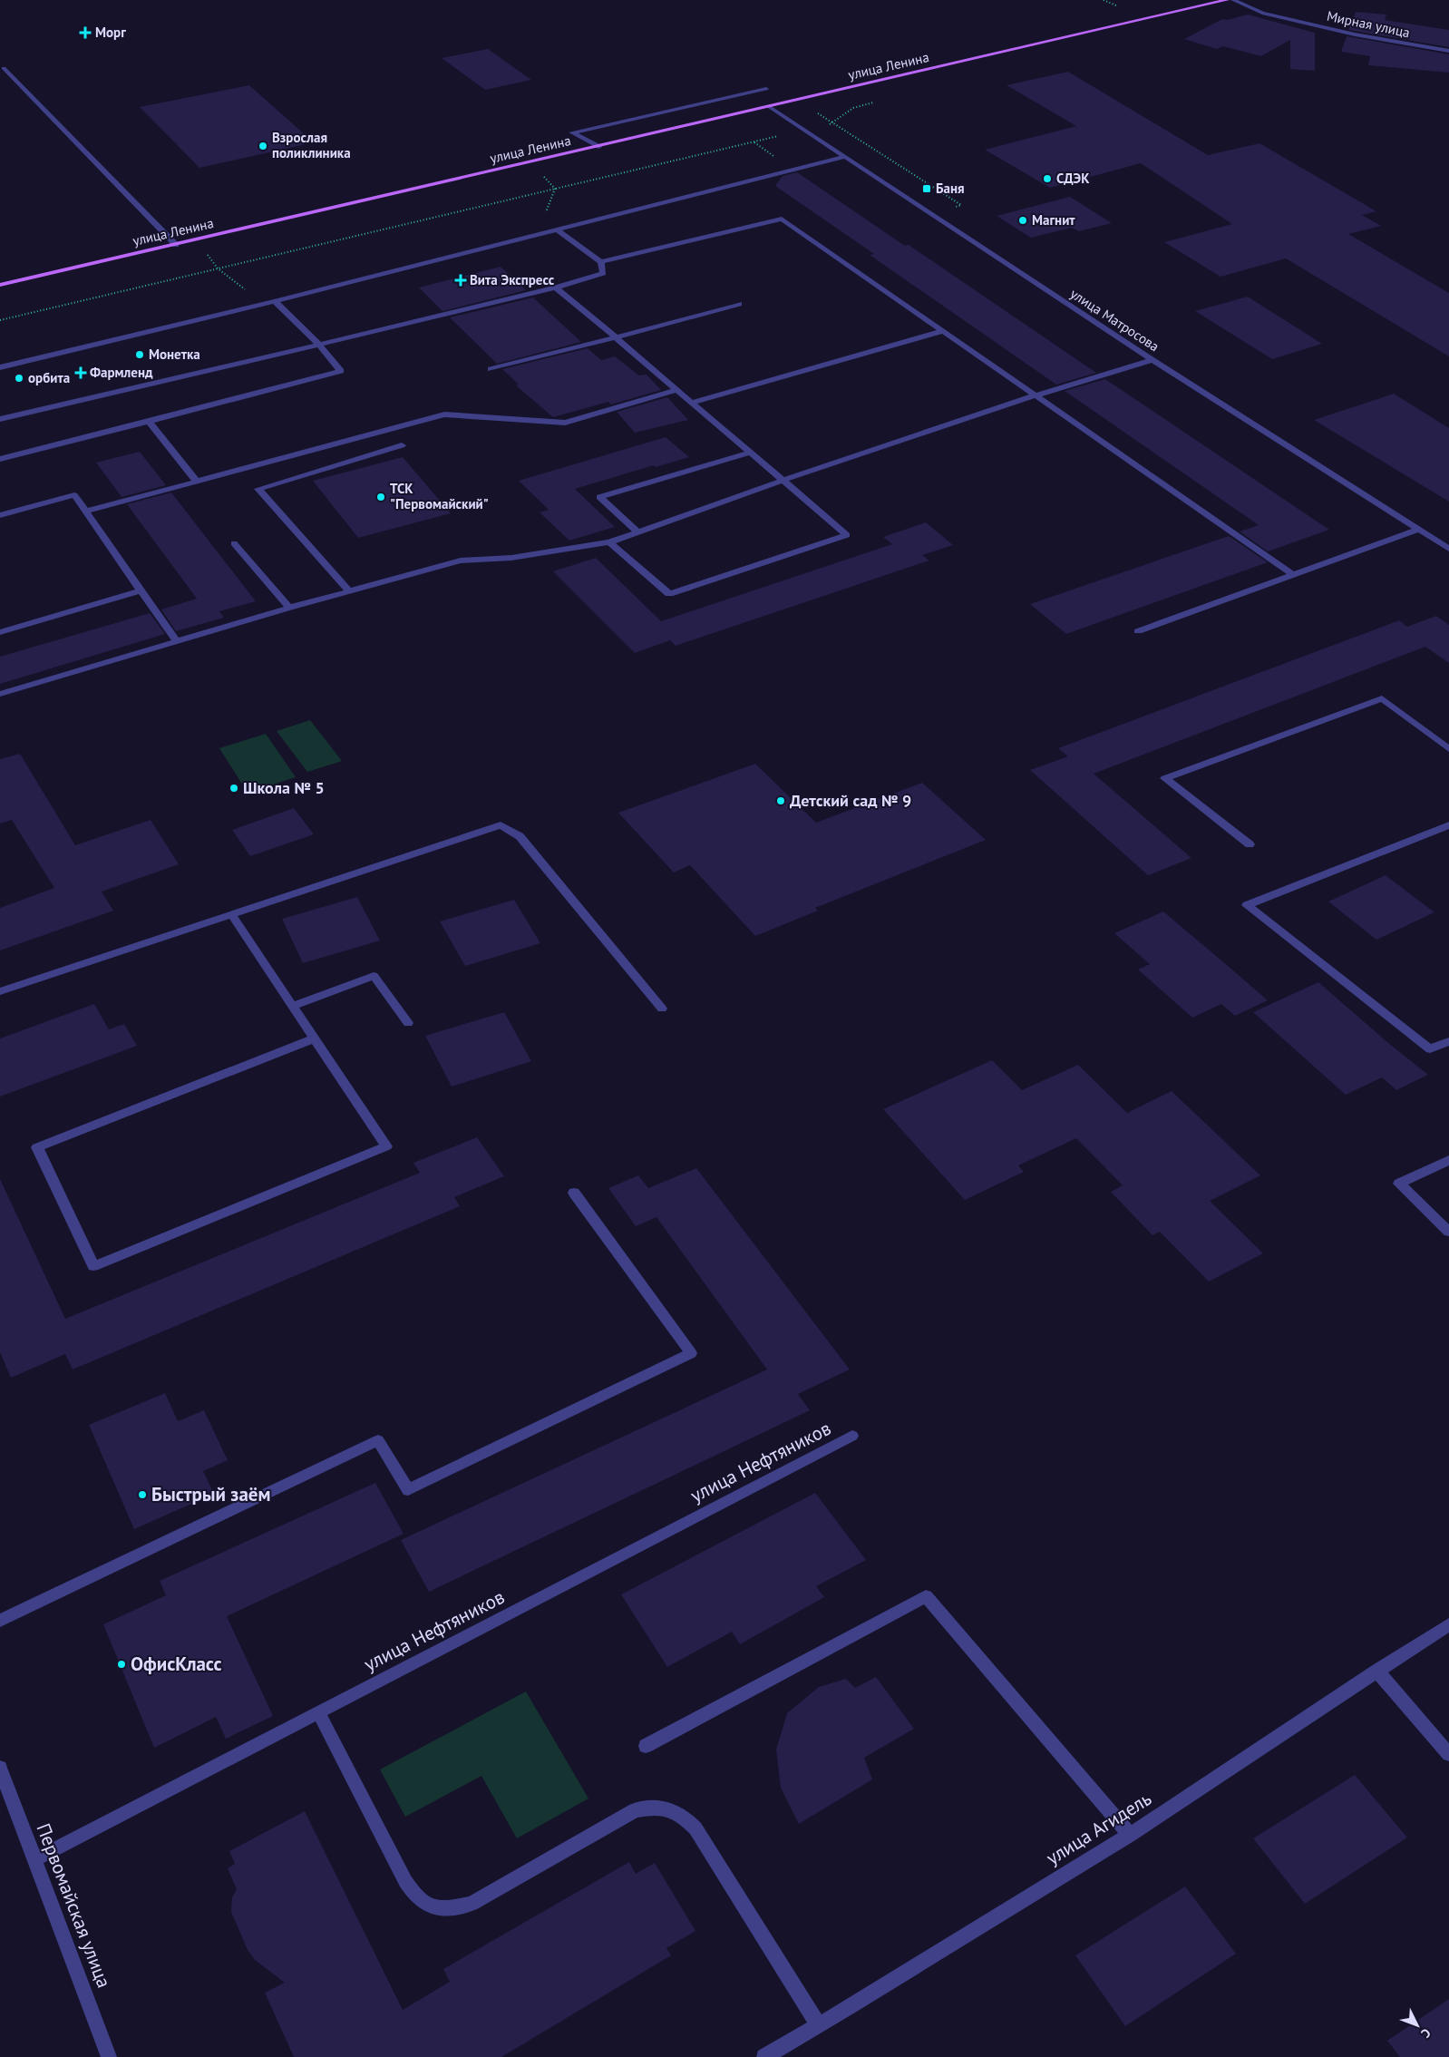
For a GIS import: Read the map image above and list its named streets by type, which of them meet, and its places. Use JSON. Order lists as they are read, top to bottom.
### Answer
{
  "streets": {
    "main road": ["улица Ленина"],
    "street": [
      "Мирная улица",
      "улица Матросова",
      "улица Нефтяников",
      "улица Агидель",
      "Первомайская улица"
    ]
  },
  "crossings": [
    ["улица Ленина", "улица Матросова"],
    ["улица Нефтяников", "Первомайская улица"]
  ],
  "places": {
    "health": ["Морг", "Вита Экспресс", "Фармленд"],
    "other": [
      "Взрослая поликлиника",
      "СДЭК",
      "Магнит",
      "Монетка",
      "орбита",
      "ТСК \"Первомайский\"",
      "Школа № 5",
      "Детский сад № 9",
      "Быстрый заём",
      "ОфисКласс"
    ],
    "transit": ["Баня"]
  },
  "north": "bottom right"
}
